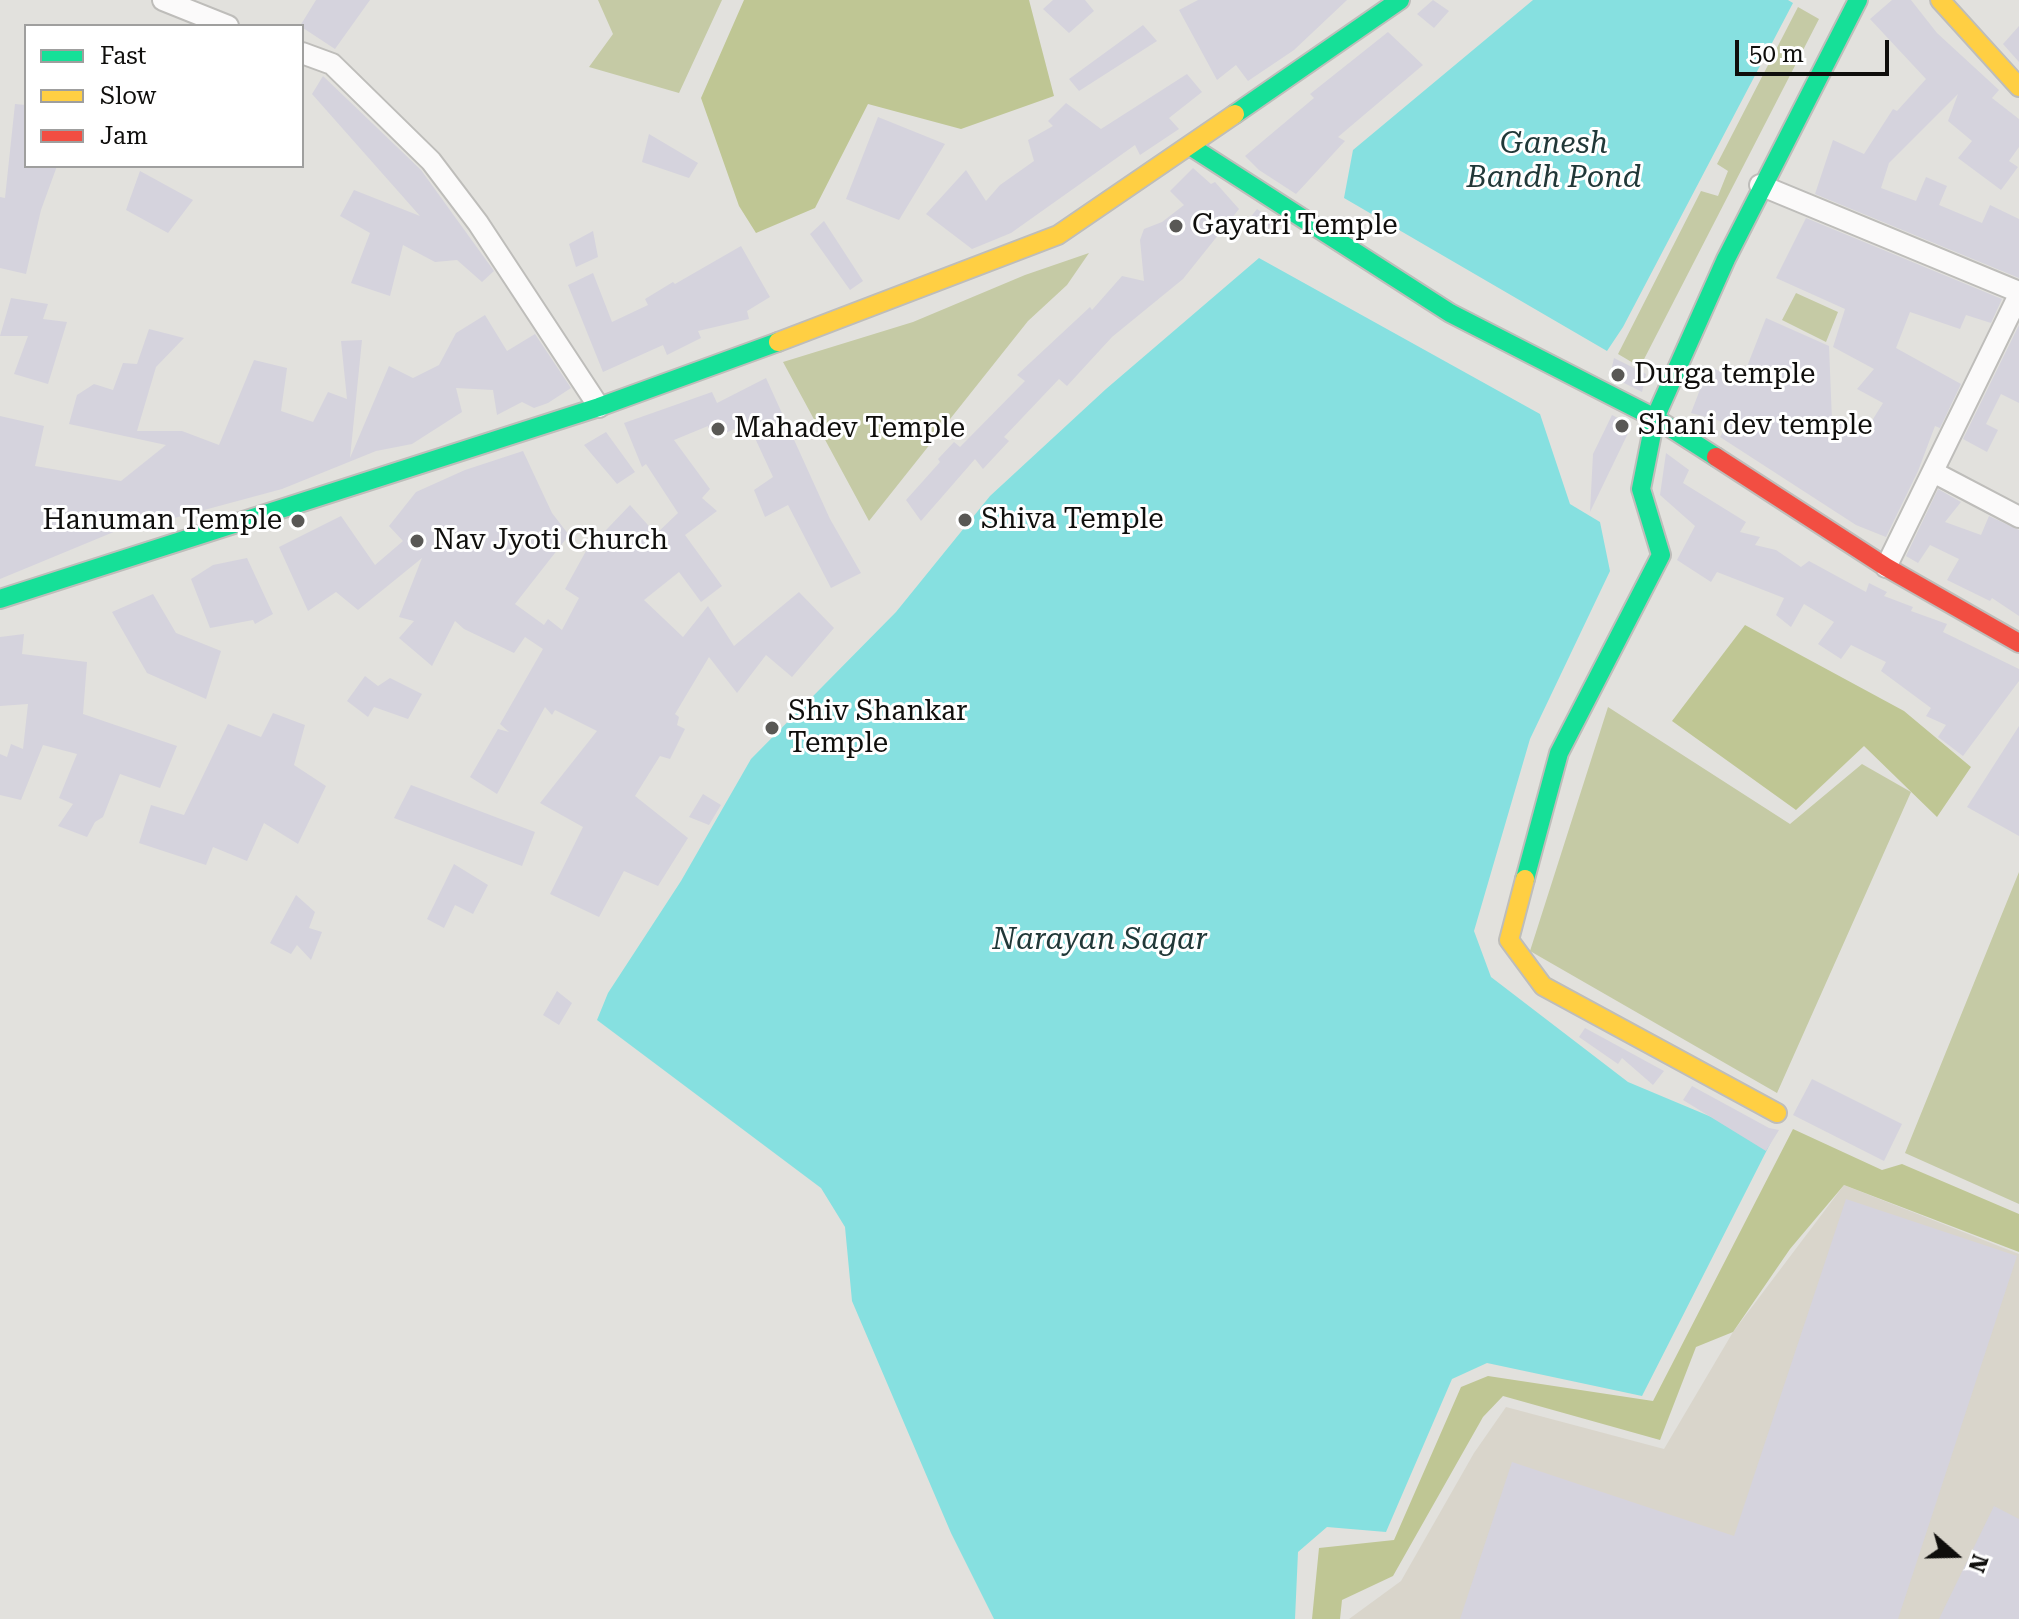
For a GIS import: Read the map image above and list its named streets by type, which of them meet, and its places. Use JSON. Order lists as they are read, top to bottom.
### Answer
{
  "water": ["Ganesh Bandh Pond", "Narayan Sagar"],
  "places": [
    "Gayatri Temple",
    "Durga temple",
    "Shani dev temple",
    "Mahadev Temple",
    "Shiva Temple",
    "Hanuman Temple",
    "Nav Jyoti Church",
    "Shiv Shankar Temple"
  ],
  "legend": ["Fast", "Slow", "Jam"],
  "scale_bar": "50 m",
  "north": "right"
}
